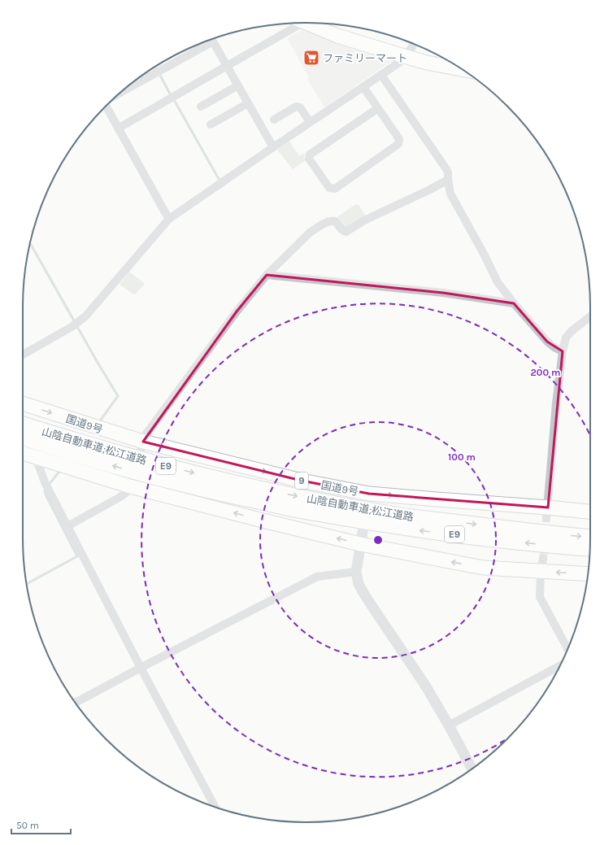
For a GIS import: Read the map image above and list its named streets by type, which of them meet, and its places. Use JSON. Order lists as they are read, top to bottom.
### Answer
{
  "streets": {
    "highway": [
      "国道9号",
      "山陰自動車道;松江道路",
      "E9",
      "9"
    ]
  },
  "places": {
    "supermarket": ["ファミリーマート"]
  },
  "scale_bar": "50 m",
  "rings": ["200 m", "100 m"]
}
